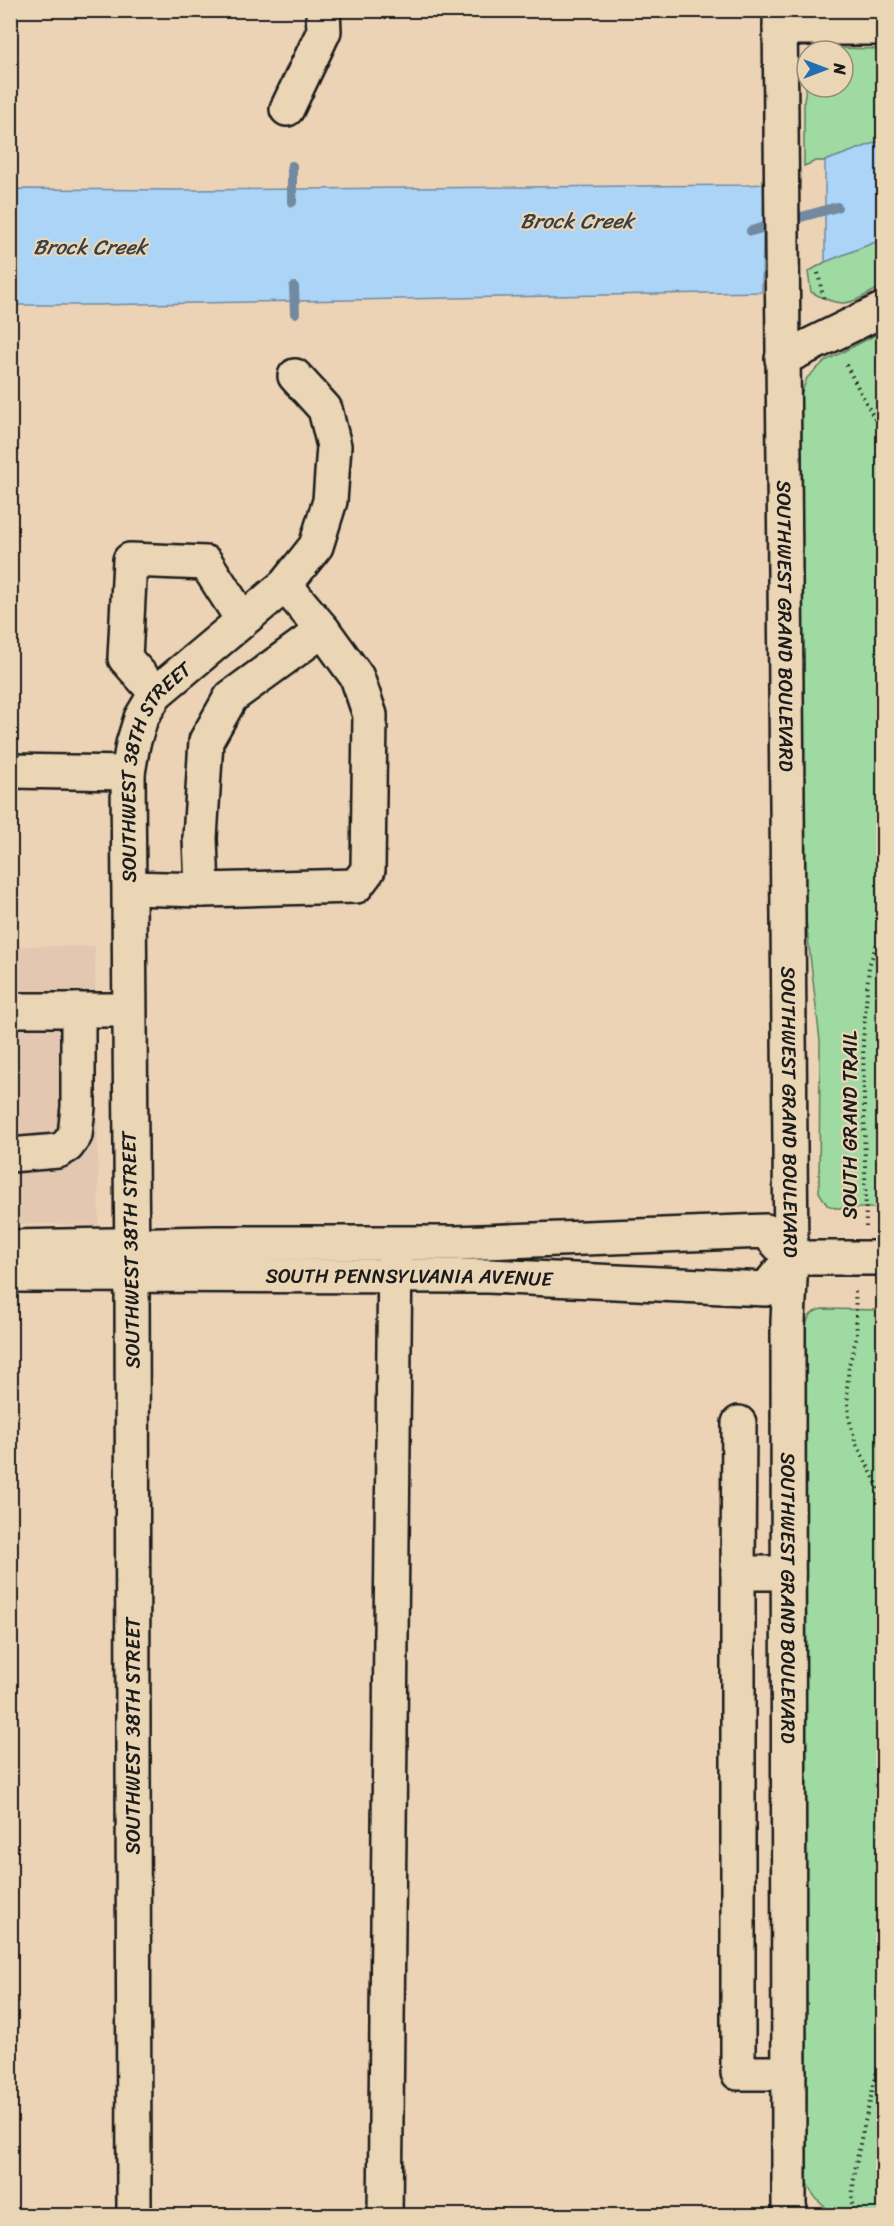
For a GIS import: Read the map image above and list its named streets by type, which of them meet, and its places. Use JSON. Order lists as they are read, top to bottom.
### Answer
{
  "streets": {
    "street": ["SOUTHWEST GRAND BOULEVARD", "SOUTHWEST 38TH STREET", "SOUTH PENNSYLVANIA AVENUE"],
    "path": ["SOUTH GRAND TRAIL"]
  },
  "crossings": [
    ["SOUTHWEST GRAND BOULEVARD", "SOUTH PENNSYLVANIA AVENUE"],
    ["SOUTHWEST 38TH STREET", "SOUTH PENNSYLVANIA AVENUE"]
  ],
  "water": ["Brock Creek"],
  "north": "right"
}
